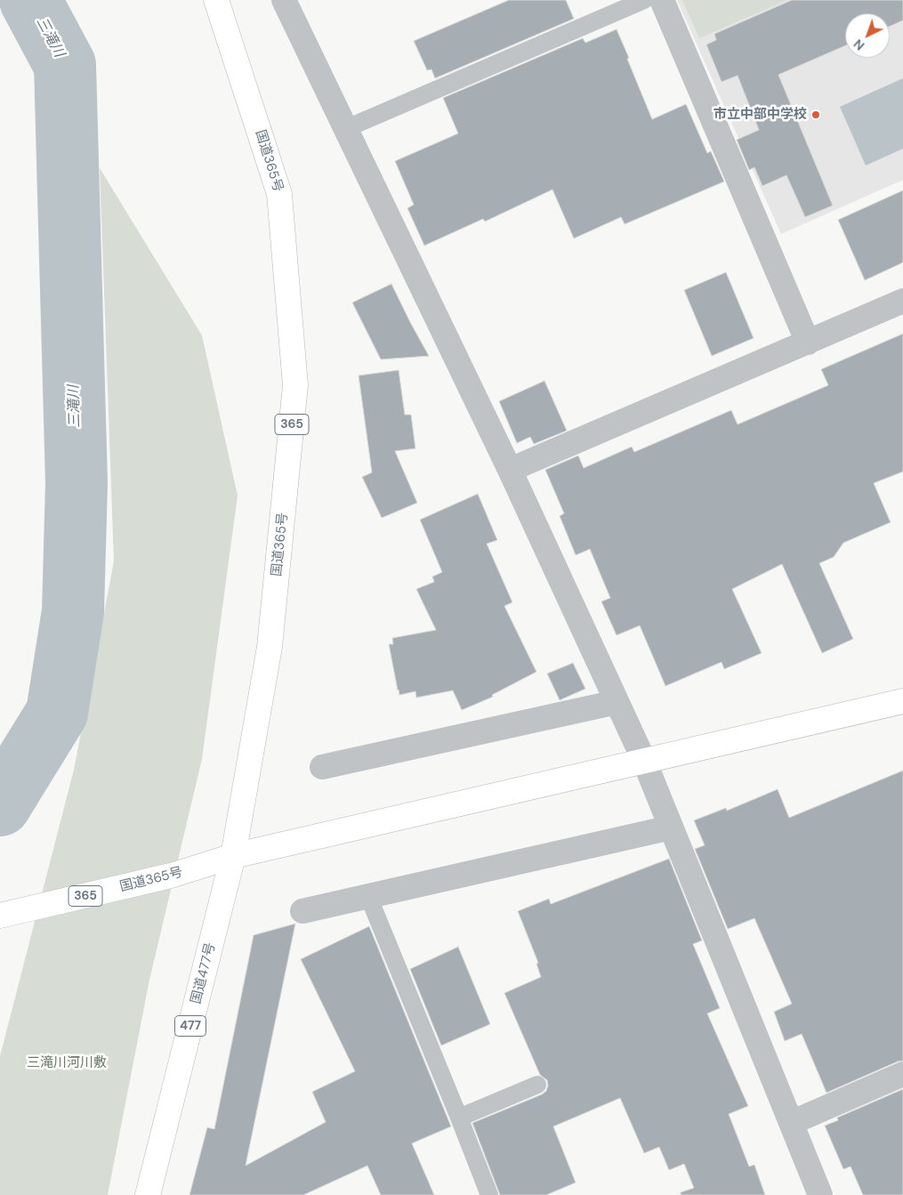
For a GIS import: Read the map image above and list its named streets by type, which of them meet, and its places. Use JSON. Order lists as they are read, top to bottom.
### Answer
{
  "streets": {
    "main road": [
      "国道365号",
      "365",
      "国道477号",
      "477"
    ]
  },
  "crossings": [
    ["国道365号", "国道477号"]
  ],
  "water": ["三滝川"],
  "parks": ["三滝川河川敷"],
  "places": ["市立中部中学校"],
  "north": "bottom left"
}
